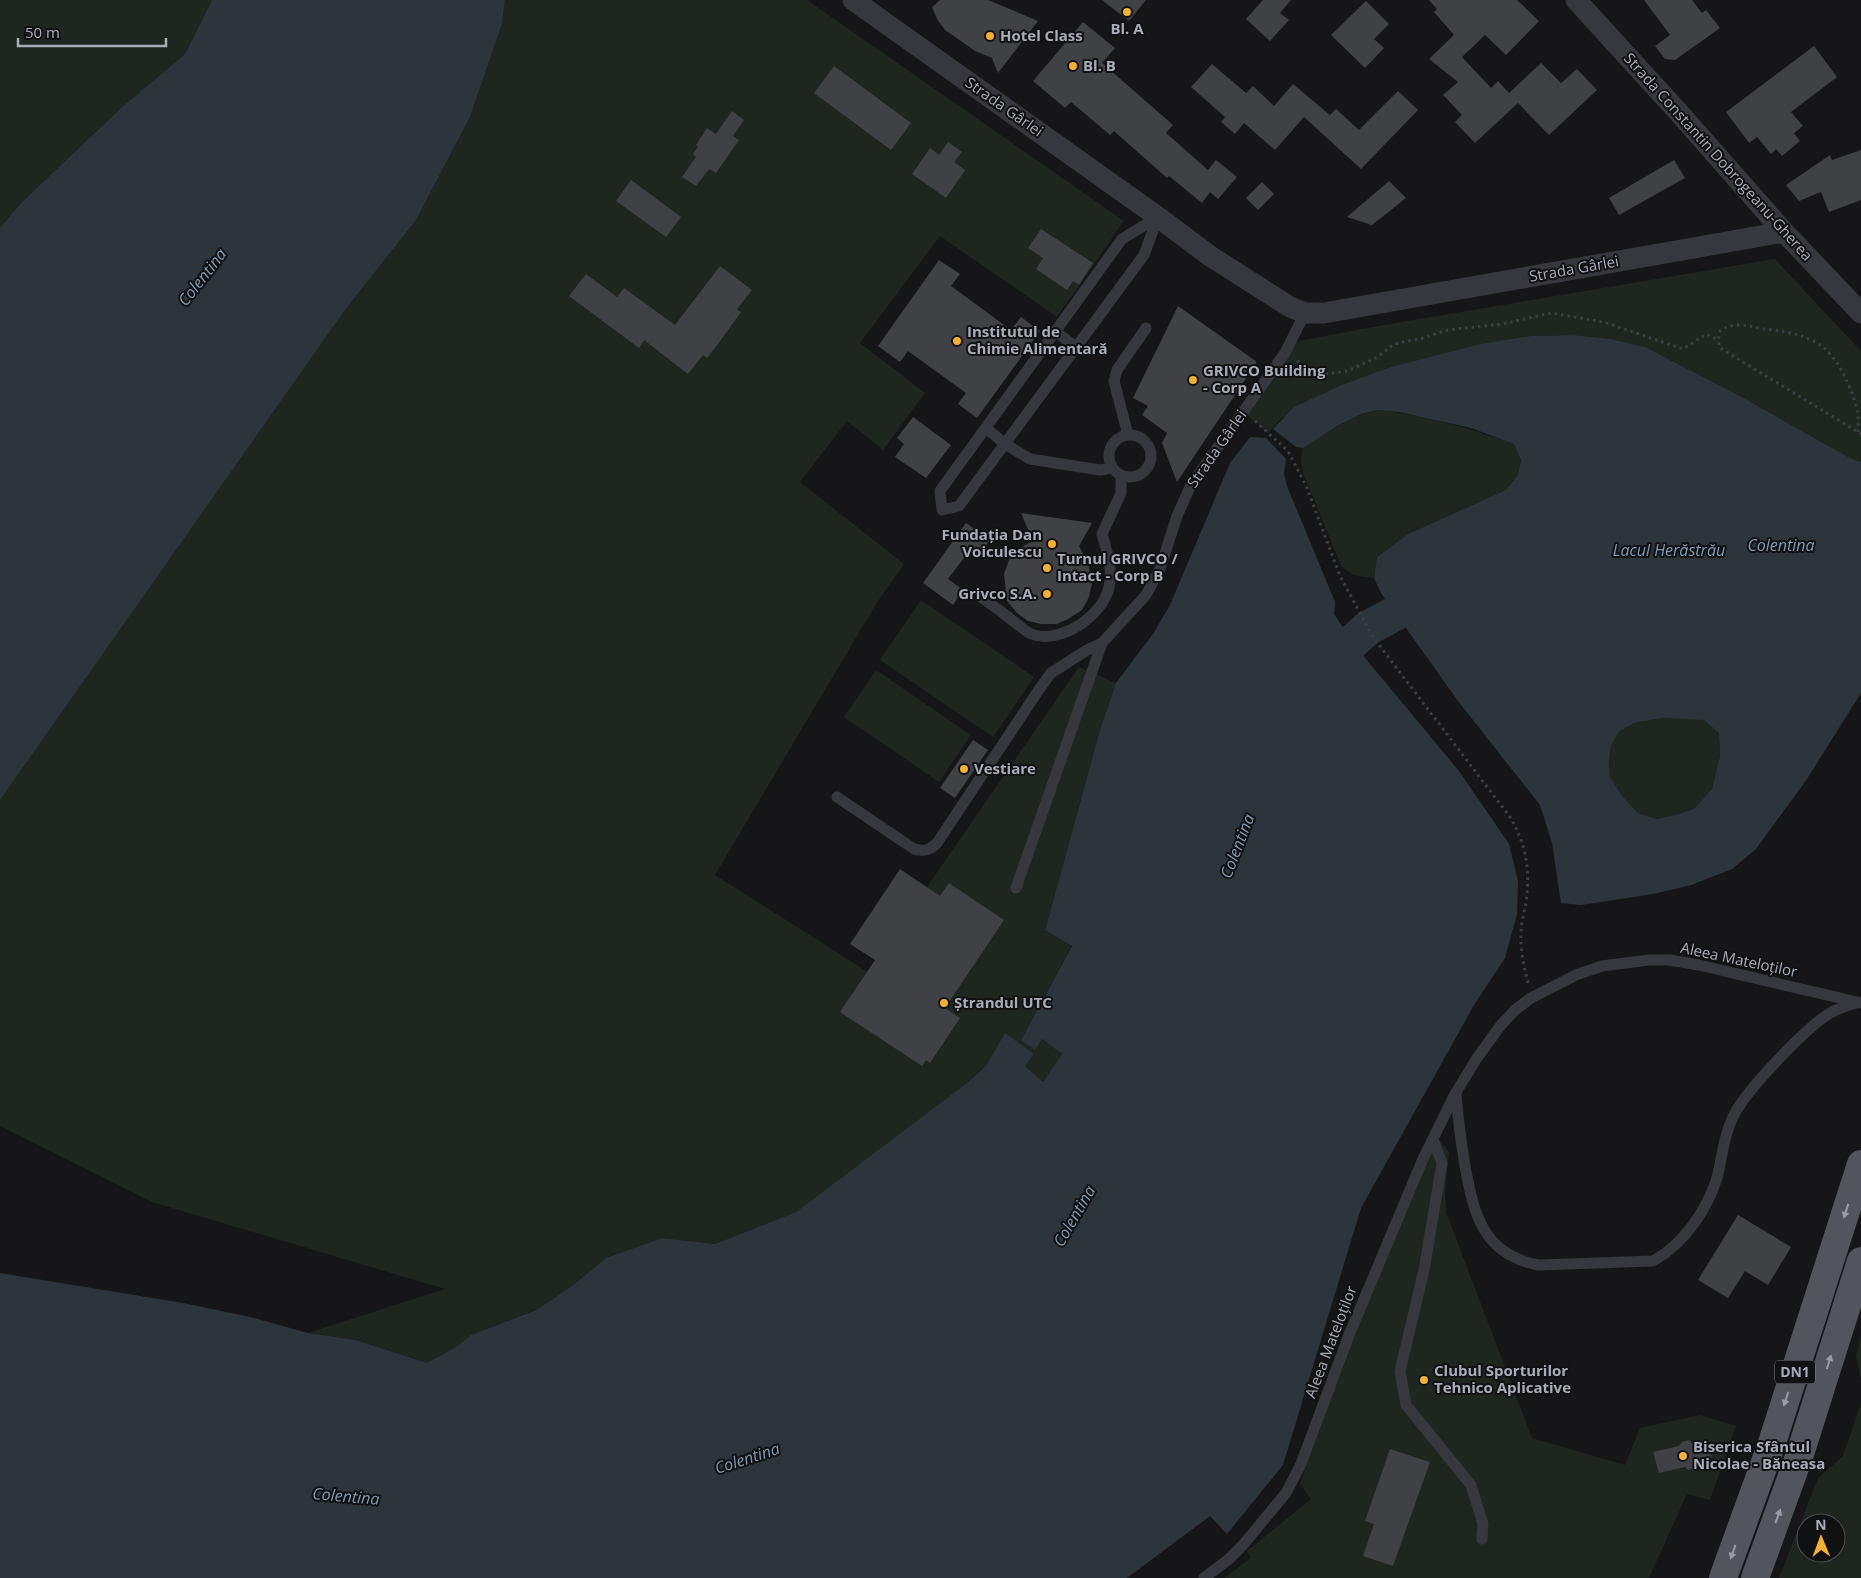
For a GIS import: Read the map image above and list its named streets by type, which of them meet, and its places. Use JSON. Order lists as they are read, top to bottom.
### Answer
{
  "streets": {
    "main road": ["DN1"],
    "street": ["Strada Gârlei", "Strada Constantin Dobrogeanu-Gherea"],
    "lane": ["Aleea Mateloților"]
  },
  "crossings": [
    ["Strada Gârlei", "Strada Constantin Dobrogeanu-Gherea"]
  ],
  "water": ["Colentina", "Lacul Herăstrău"],
  "places": [
    "Bl. A",
    "Hotel Class",
    "Bl. B",
    "Institutul de Chimie Alimentară",
    "GRIVCO Building - Corp A",
    "Fundația Dan Voiculescu",
    "Turnul GRIVCO / Intact - Corp B",
    "Grivco S.A.",
    "Vestiare",
    "Ștrandul UTC",
    "Clubul Sporturilor Tehnico Aplicative",
    "Biserica Sfântul Nicolae - Băneasa"
  ],
  "scale_bar": "50 m",
  "north": "top"
}
